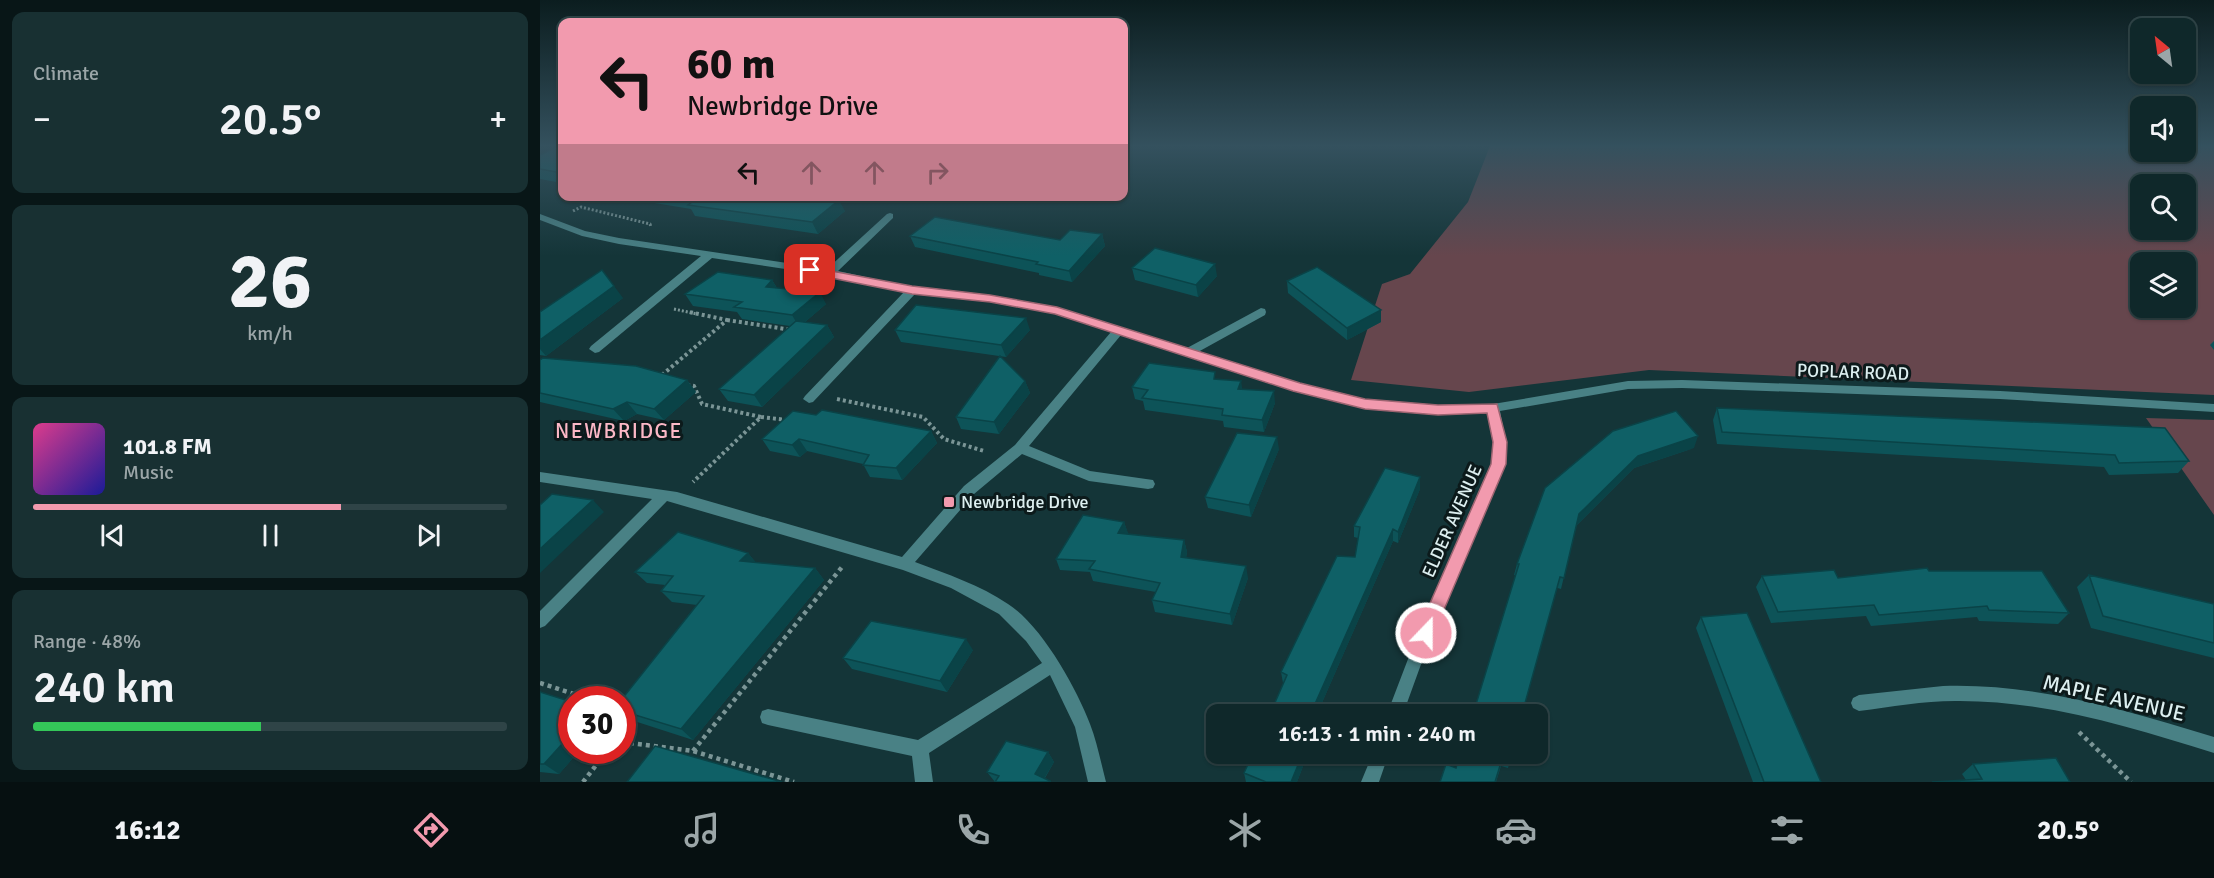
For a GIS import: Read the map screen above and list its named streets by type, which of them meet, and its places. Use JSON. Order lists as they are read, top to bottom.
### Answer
{
  "streets": {
    "street": ["POPLAR ROAD", "ELDER AVENUE", "MAPLE AVENUE"]
  },
  "crossings": [
    ["POPLAR ROAD", "ELDER AVENUE"]
  ],
  "districts": ["NEWBRIDGE"],
  "places": {
    "transit": ["Newbridge Drive"]
  },
  "north": "top left",
  "page": {
    "tile": [
      "Climate",
      ["26", "km/h"],
      ["Range · 48%", "240 km"]
    ],
    "turn": ["60 m", "Newbridge Drive"],
    "heat": ["−", "20.5°", "+"],
    "song": ["101.8 FM", "Music"],
    "limit": "30",
    "trip": "16:13 · 1 min · 240 m",
    "tabs": ["16:12", "20.5°"]
  }
}
